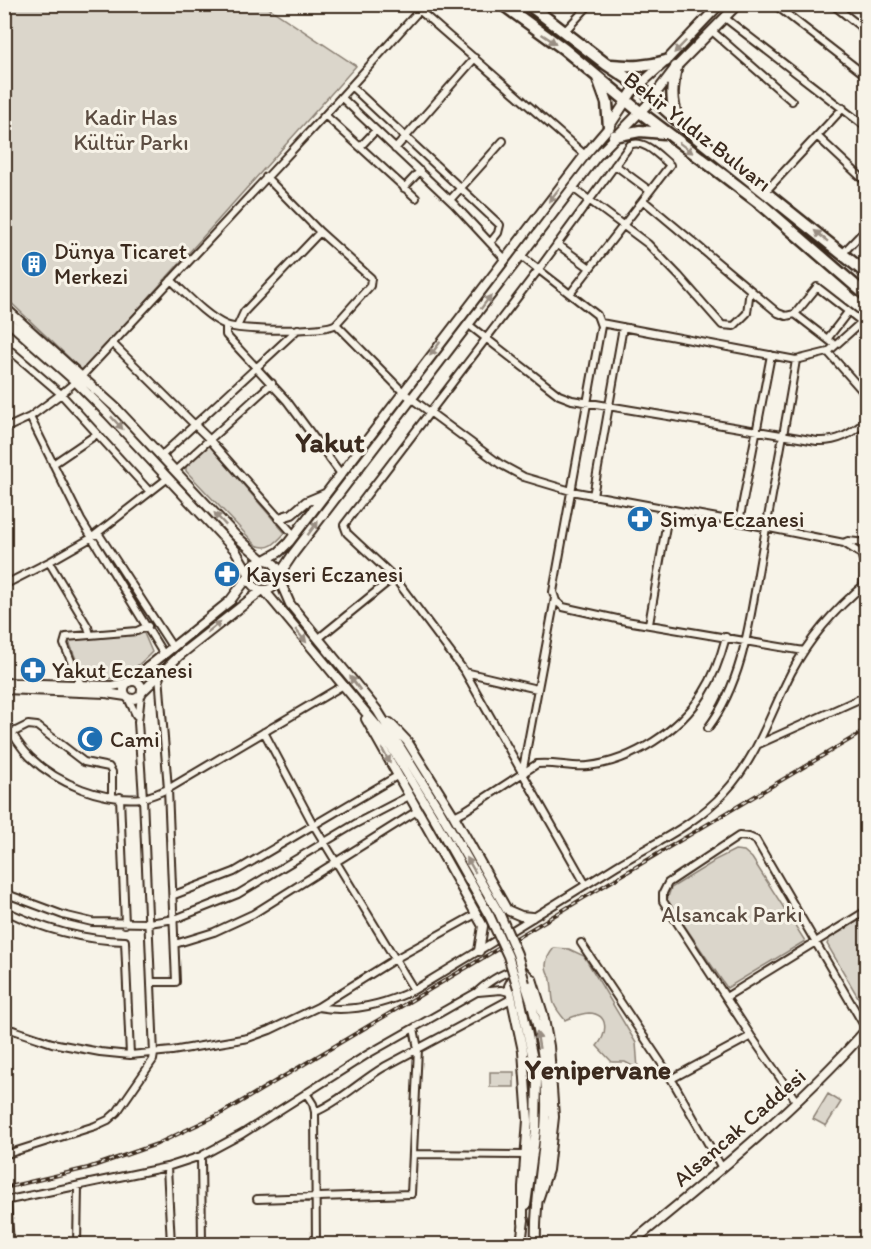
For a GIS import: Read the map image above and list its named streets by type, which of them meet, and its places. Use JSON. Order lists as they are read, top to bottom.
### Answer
{
  "streets": {
    "main road": ["Bekir Yıldız Bulvarı"],
    "street": ["Alsancak Caddesi"]
  },
  "districts": ["Yakut", "Yenipervane"],
  "parks": ["Kadir Has Kültür Parkı", "Alsancak Parkı"],
  "places": {
    "building": ["Dünya Ticaret Merkezi"],
    "pharmacy": ["Simya Eczanesi", "Kayseri Eczanesi", "Yakut Eczanesi"],
    "mosque": ["Cami"]
  }
}
